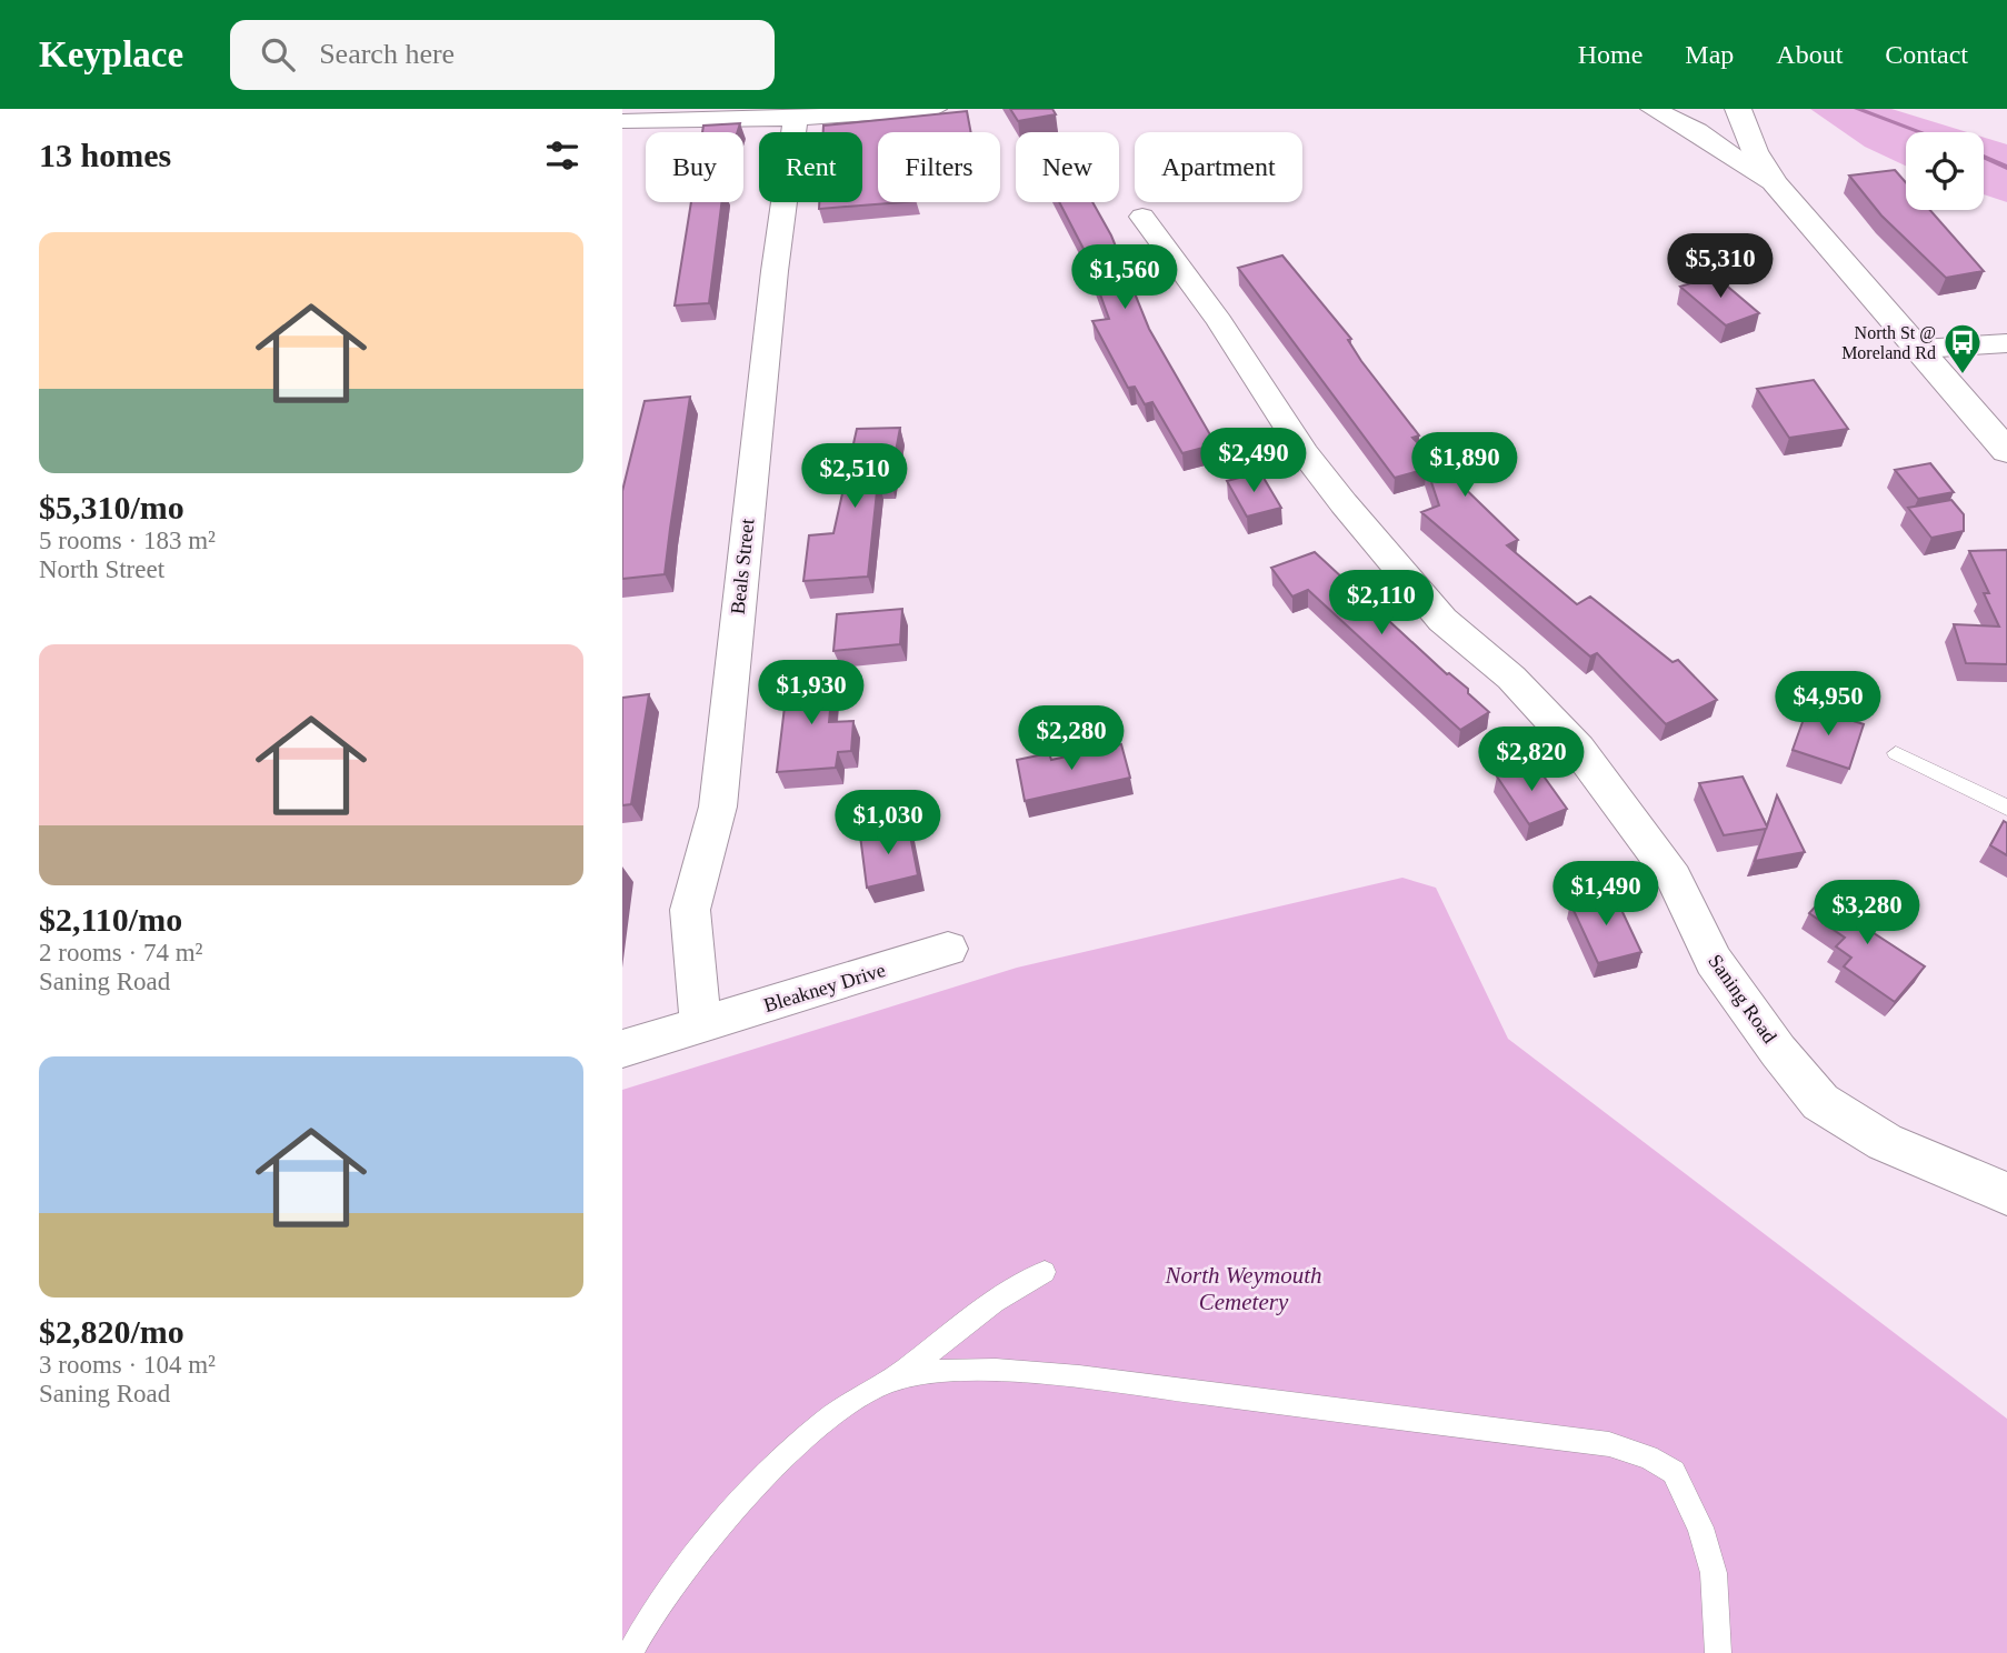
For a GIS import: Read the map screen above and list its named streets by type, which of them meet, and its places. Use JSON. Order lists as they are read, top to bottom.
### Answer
{
  "streets": {
    "street": ["Beals Street", "Bleakney Drive", "Saning Road"]
  },
  "crossings": [
    ["Beals Street", "Bleakney Drive"]
  ],
  "parks": ["North Weymouth Cemetery"],
  "places": {
    "bus stop": ["North St @ Moreland Rd"]
  },
  "page": {
    "header": "Keyplace",
    "search": "Search here",
    "nav": [
      "Home",
      "Map",
      "About",
      "Contact"
    ],
    "heading": "13 homes",
    "chip": [
      "Buy",
      "Rent",
      "Filters",
      "New",
      "Apartment"
    ],
    "list": [
      {
        "name": "$5,310/mo",
        "note": "5 rooms · 183 m² · North Street"
      },
      {
        "name": "$2,110/mo",
        "note": "2 rooms · 74 m² · Saning Road"
      },
      {
        "name": "$2,820/mo",
        "note": "3 rooms · 104 m² · Saning Road"
      }
    ],
    "price": [
      "$5,310",
      "$1,560",
      "$2,490",
      "$1,890",
      "$2,510",
      "$2,110",
      "$1,930",
      "$4,950",
      "$2,280",
      "$2,820",
      "$1,030",
      "$1,490",
      "$3,280"
    ]
  }
}
